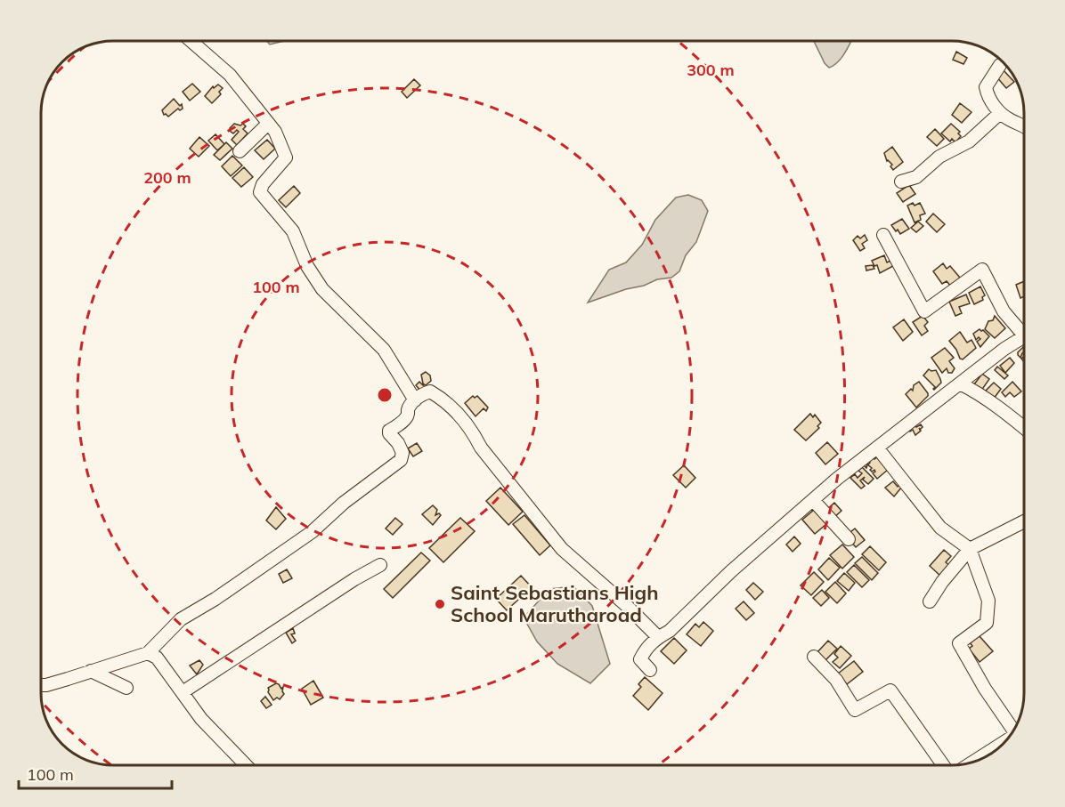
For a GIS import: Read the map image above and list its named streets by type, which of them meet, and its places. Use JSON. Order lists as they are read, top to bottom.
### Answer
{
  "places": ["Saint Sebastians High School Marutharoad"],
  "scale_bar": "100 m",
  "rings": ["300 m", "200 m", "100 m"]
}
